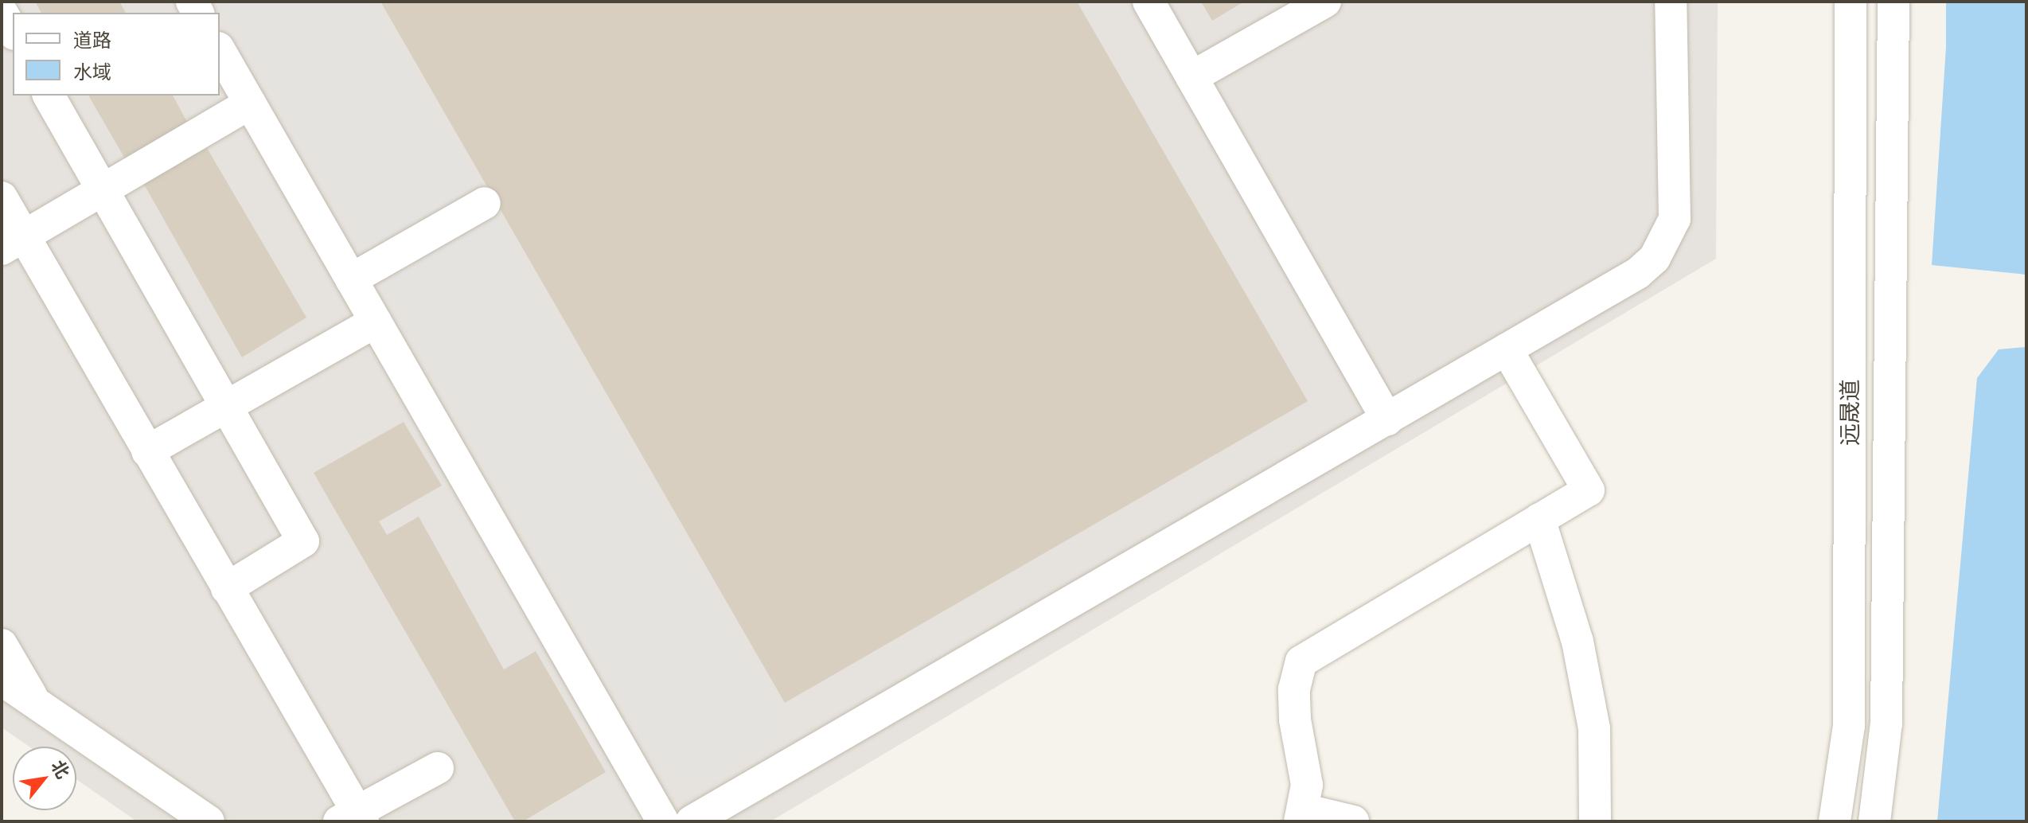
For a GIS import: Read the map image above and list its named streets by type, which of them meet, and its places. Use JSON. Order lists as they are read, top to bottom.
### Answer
{
  "streets": {
    "street": ["远晟道"]
  },
  "legend": ["道路", "水域"],
  "north": "top right"
}
